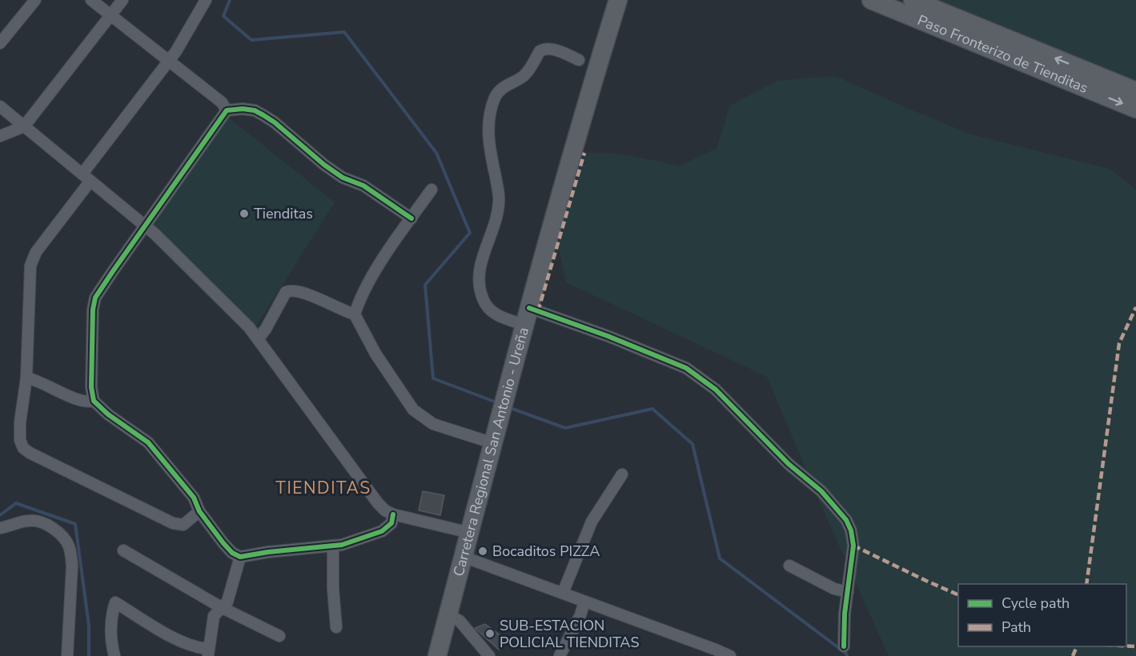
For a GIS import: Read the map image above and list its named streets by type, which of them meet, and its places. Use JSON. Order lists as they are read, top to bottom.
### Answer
{
  "streets": {
    "main road": ["Paso Fronterizo de Tienditas", "Carretera Regional San Antonio - Ureña"]
  },
  "districts": ["TIENDITAS"],
  "places": ["Tienditas", "Bocaditos PIZZA", "SUB-ESTACION POLICIAL TIENDITAS"],
  "legend": ["Cycle path", "Path"]
}
